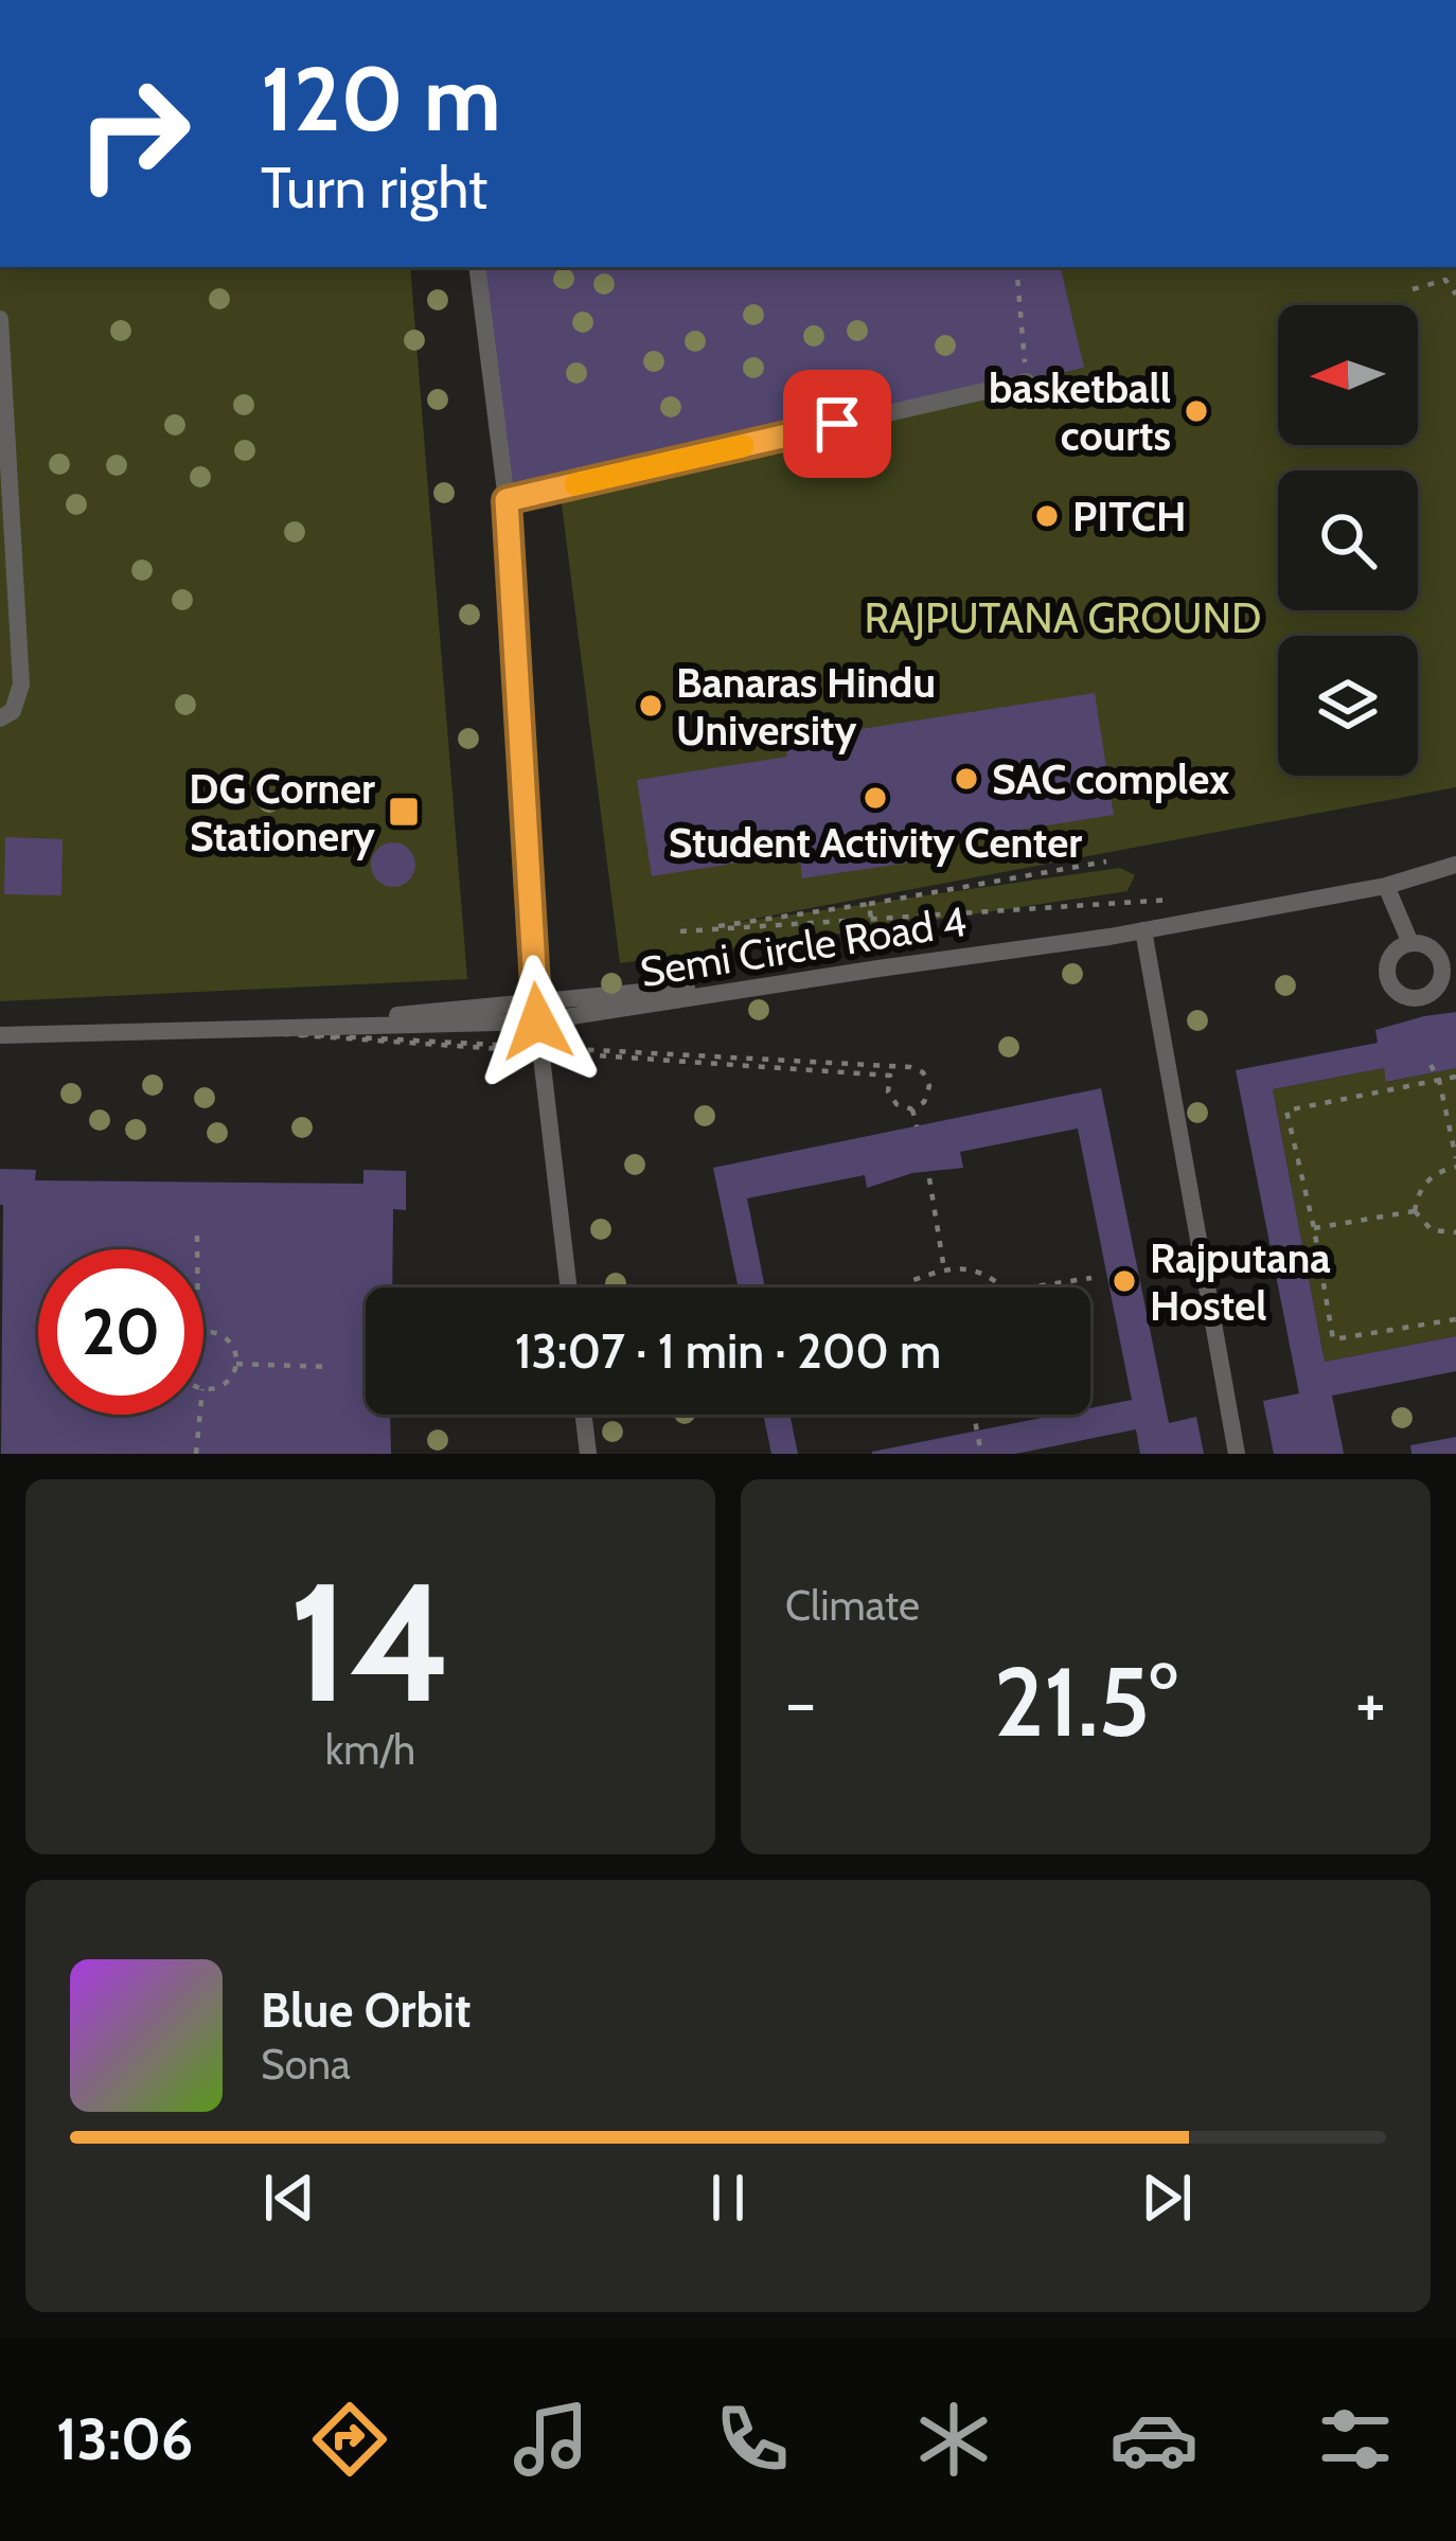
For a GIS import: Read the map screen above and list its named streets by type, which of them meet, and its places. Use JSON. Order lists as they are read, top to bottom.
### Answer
{
  "streets": {
    "lane": ["Semi Circle Road 4"]
  },
  "parks": ["RAJPUTANA GROUND"],
  "places": {
    "other": [
      "basketball courts",
      "PITCH",
      "Banaras Hindu University",
      "SAC complex",
      "Student Activity Center",
      "Rajputana Hostel"
    ],
    "transit": ["DG Corner Stationery"]
  },
  "north": "left",
  "page": {
    "turn": ["120 m", "Turn right"],
    "limit": "20",
    "trip": "13:07 · 1 min · 200 m",
    "tile": [
      ["14", "km/h"],
      "Climate"
    ],
    "heat": ["−", "21.5°", "+"],
    "song": ["Blue Orbit", "Sona"],
    "tabs": "13:06"
  }
}
